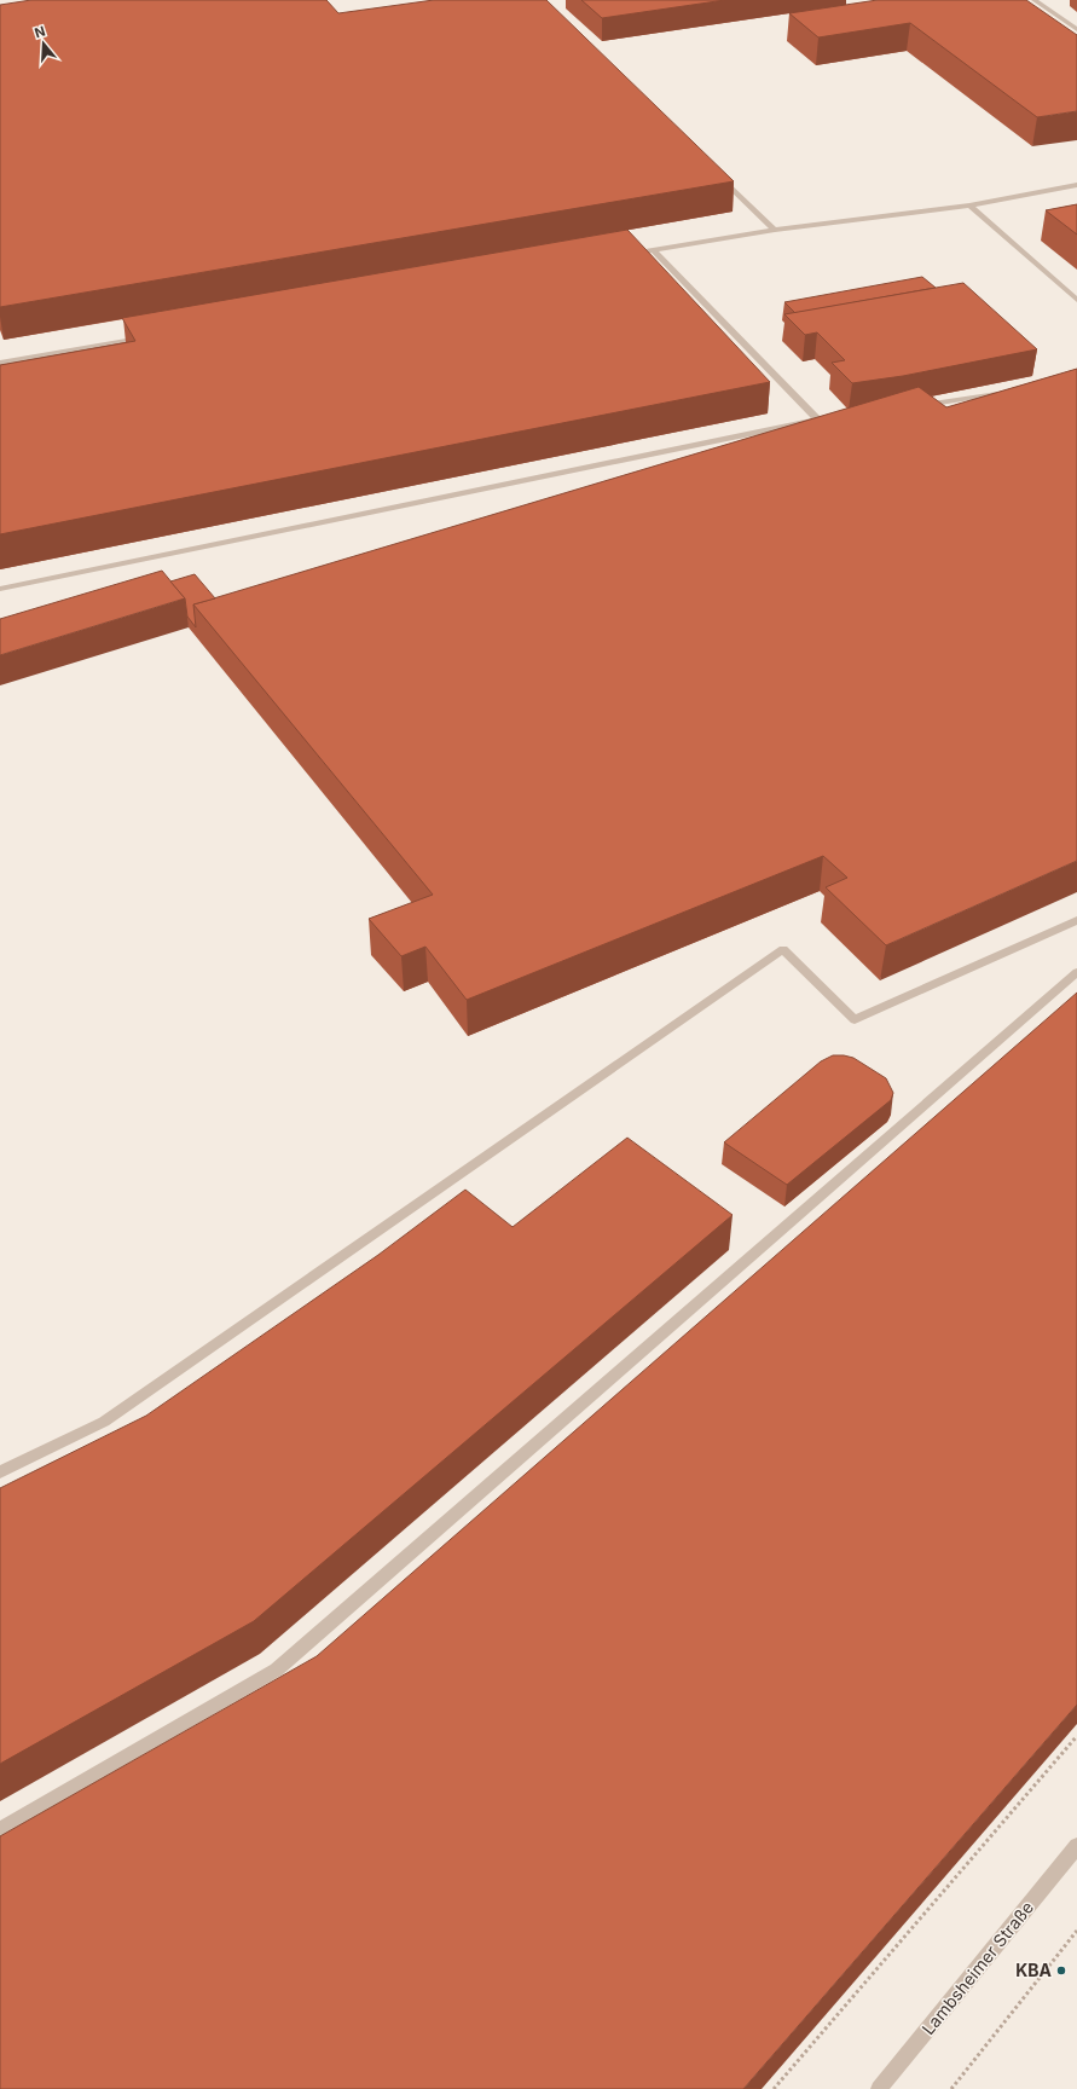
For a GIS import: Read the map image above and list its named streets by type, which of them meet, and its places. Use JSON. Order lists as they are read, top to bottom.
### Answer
{
  "streets": {
    "street": ["Lambsheimer Straße"]
  },
  "places": ["KBA"],
  "north": "top"
}
